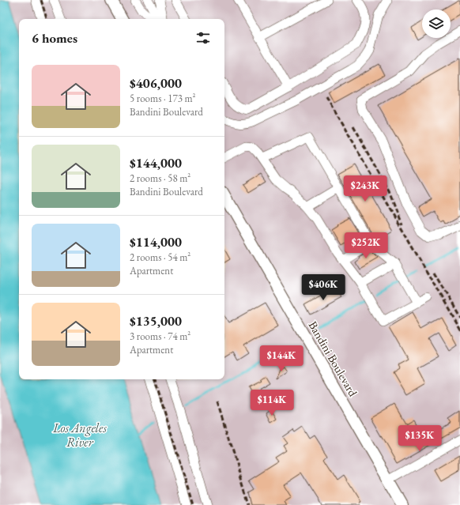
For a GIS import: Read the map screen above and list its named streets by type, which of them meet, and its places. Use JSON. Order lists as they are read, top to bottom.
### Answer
{
  "streets": {
    "main road": ["Bandini Boulevard"]
  },
  "water": ["Los Angeles River"],
  "page": {
    "heading": "6 homes",
    "list": [
      {
        "name": "$406,000",
        "note": "5 rooms · 173 m² · Bandini Boulevard"
      },
      {
        "name": "$144,000",
        "note": "2 rooms · 58 m² · Bandini Boulevard"
      },
      {
        "name": "$114,000",
        "note": "2 rooms · 54 m² · Apartment"
      },
      {
        "name": "$135,000",
        "note": "3 rooms · 74 m² · Apartment"
      }
    ],
    "price": [
      "$243K",
      "$252K",
      "$406K",
      "$144K",
      "$114K",
      "$135K"
    ]
  }
}
